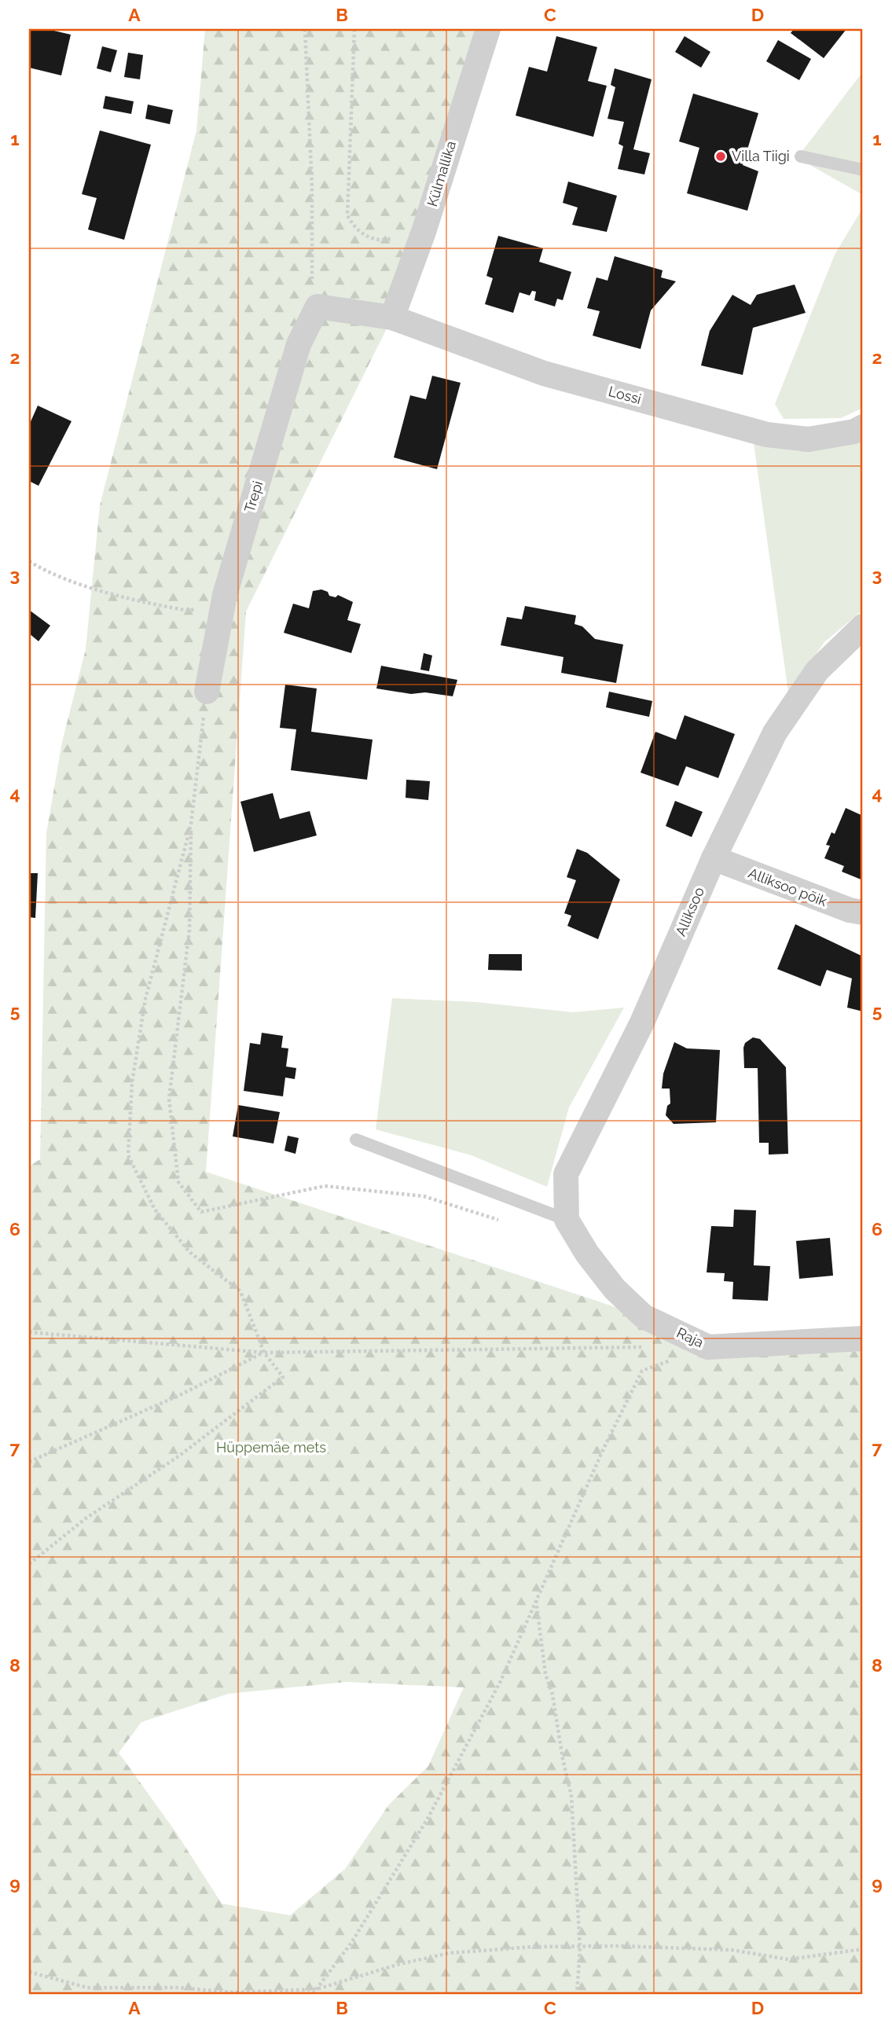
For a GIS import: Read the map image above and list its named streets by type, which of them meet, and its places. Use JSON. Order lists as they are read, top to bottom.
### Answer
{
  "streets": {
    "street": [
      "Külmallika",
      "Lossi",
      "Trepi",
      "Alliksoo põik",
      "Alliksoo",
      "Raja"
    ]
  },
  "crossings": [
    ["Külmallika", "Lossi"],
    ["Alliksoo põik", "Alliksoo"],
    ["Alliksoo", "Raja"]
  ],
  "parks": ["Hüppemäe mets"],
  "places": ["Villa Tiigi"],
  "grid": {
    "columns": [
      "A",
      "B",
      "C",
      "D"
    ],
    "rows": [
      "1",
      "2",
      "3",
      "4",
      "5",
      "6",
      "7",
      "8",
      "9"
    ]
  }
}
